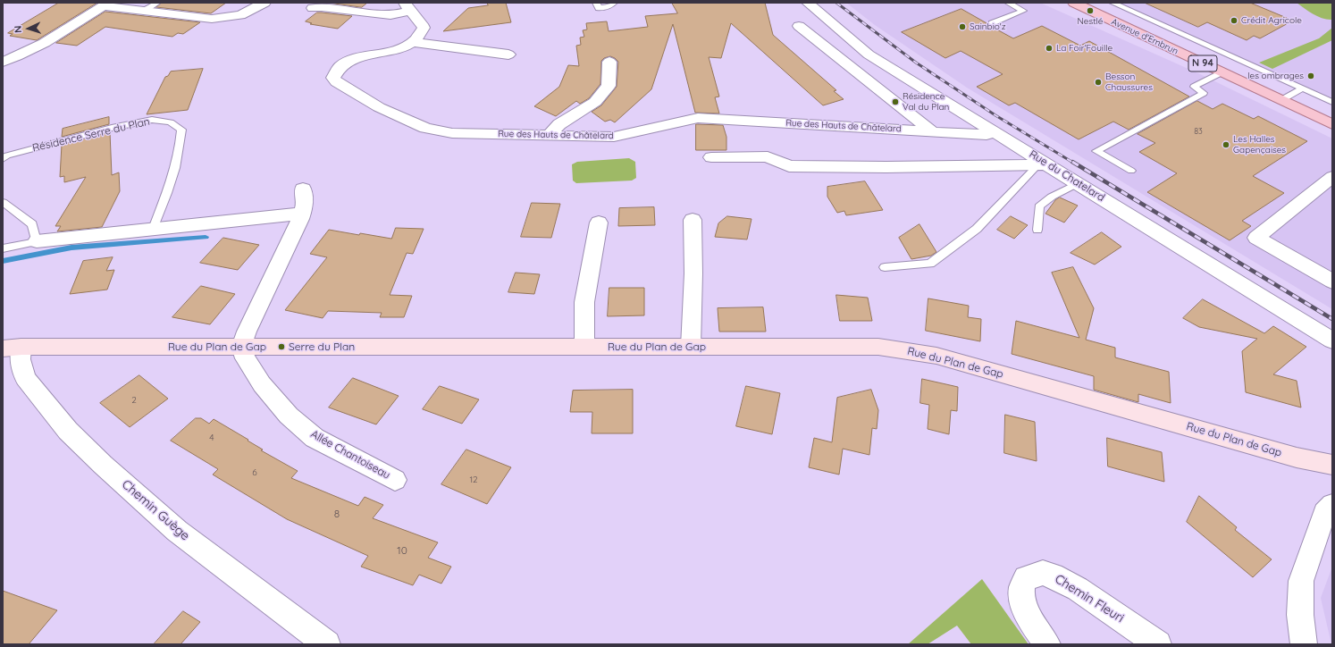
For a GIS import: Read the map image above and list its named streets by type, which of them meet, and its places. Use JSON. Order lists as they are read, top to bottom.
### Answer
{
  "streets": {
    "main road": ["Avenue d'Embrun", "N 94", "Rue du Plan de Gap"],
    "street": [
      "Rue des Hauts de Châtelard",
      "Rue du Chatelard",
      "Allée Chantoiseau",
      "Chemin Guège",
      "Chemin Fleuri"
    ],
    "lane": ["Résidence Serre du Plan"]
  },
  "crossings": [
    ["Rue des Hauts de Châtelard", "Rue du Chatelard"],
    ["Rue du Plan de Gap", "Allée Chantoiseau"],
    ["Rue du Plan de Gap", "Chemin Guège"]
  ],
  "places": [
    "Nestlé",
    "Crédit Agricole",
    "Sainbio'z",
    "La Foir'Fouille",
    "les ombrages",
    "Besson Chaussures",
    "Résidence Val du Plan",
    "Les Halles Gapençaises",
    "Serre du Plan"
  ],
  "house_numbers": [
    "83",
    "2",
    "4",
    "6",
    "12",
    "8",
    "10"
  ],
  "north": "left"
}
